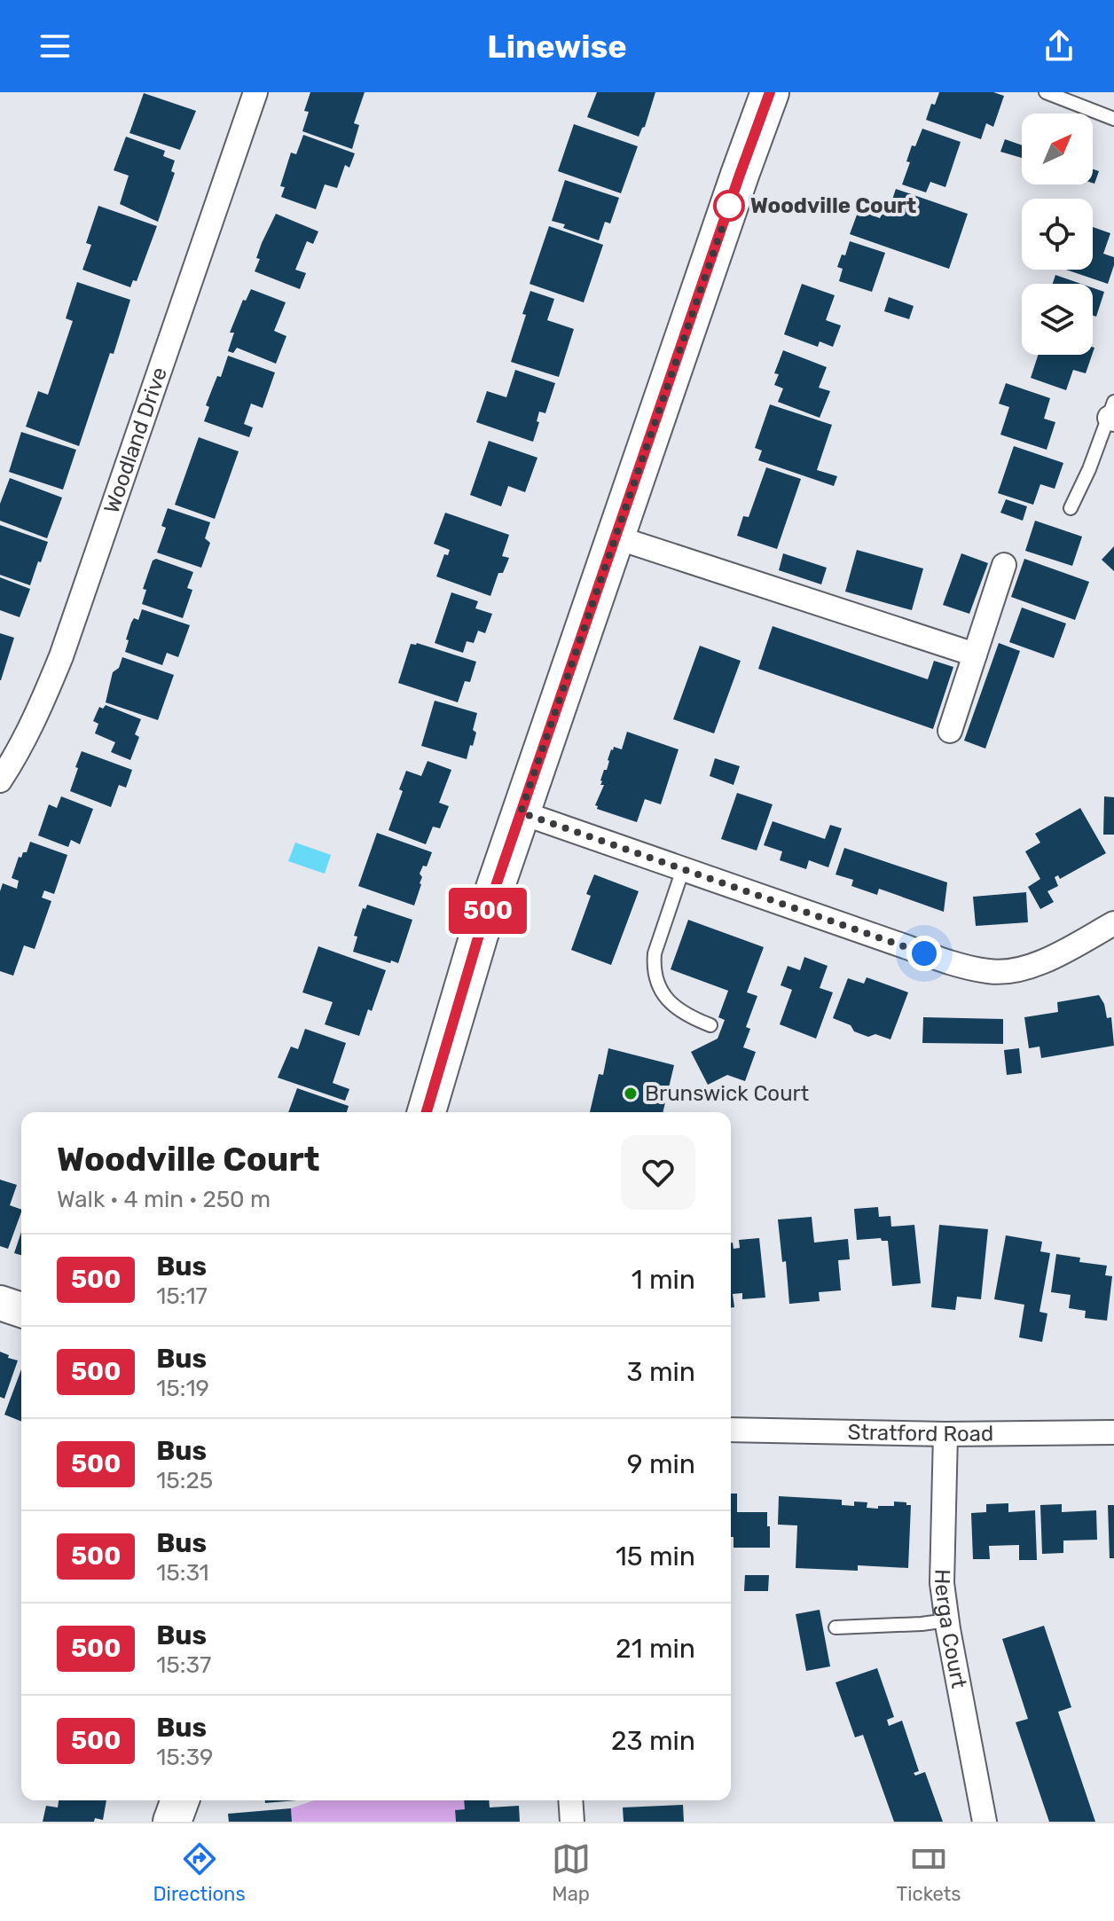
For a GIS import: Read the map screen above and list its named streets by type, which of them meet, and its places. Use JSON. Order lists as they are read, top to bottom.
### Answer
{
  "streets": {
    "street": ["Woodland Drive", "Stratford Road", "Herga Court"]
  },
  "crossings": [
    ["Stratford Road", "Herga Court"]
  ],
  "places": ["Woodville Court", "Brunswick Court"],
  "lines": ["bus line 500"],
  "north": "top right",
  "page": {
    "header": "Linewise",
    "on_map": "500",
    "heading": ["Woodville Court", "Walk · 4 min · 250 m"],
    "list": [
      {
        "mark": "500",
        "name": "Bus",
        "note": "15:17",
        "value": "1 min"
      },
      {
        "mark": "500",
        "name": "Bus",
        "note": "15:19",
        "value": "3 min"
      },
      {
        "mark": "500",
        "name": "Bus",
        "note": "15:25",
        "value": "9 min"
      },
      {
        "mark": "500",
        "name": "Bus",
        "note": "15:31",
        "value": "15 min"
      },
      {
        "mark": "500",
        "name": "Bus",
        "note": "15:37",
        "value": "21 min"
      },
      {
        "mark": "500",
        "name": "Bus",
        "note": "15:39",
        "value": "23 min"
      }
    ],
    "tabs": ["Directions", "Map", "Tickets"]
  }
}
